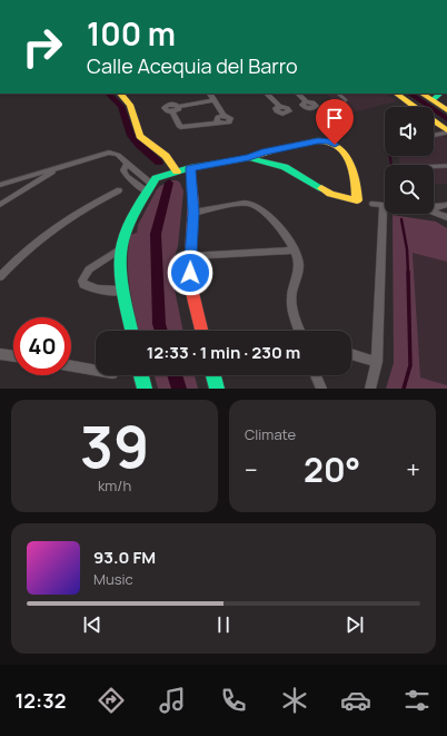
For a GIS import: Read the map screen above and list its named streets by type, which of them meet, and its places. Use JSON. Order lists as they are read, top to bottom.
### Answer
{
  "page": {
    "turn": ["100 m", "Calle Acequia del Barro"],
    "limit": "40",
    "trip": "12:33 · 1 min · 230 m",
    "tile": [
      ["39", "km/h"],
      "Climate"
    ],
    "heat": ["−", "20°", "+"],
    "song": ["93.0 FM", "Music"],
    "tabs": "12:32"
  }
}
